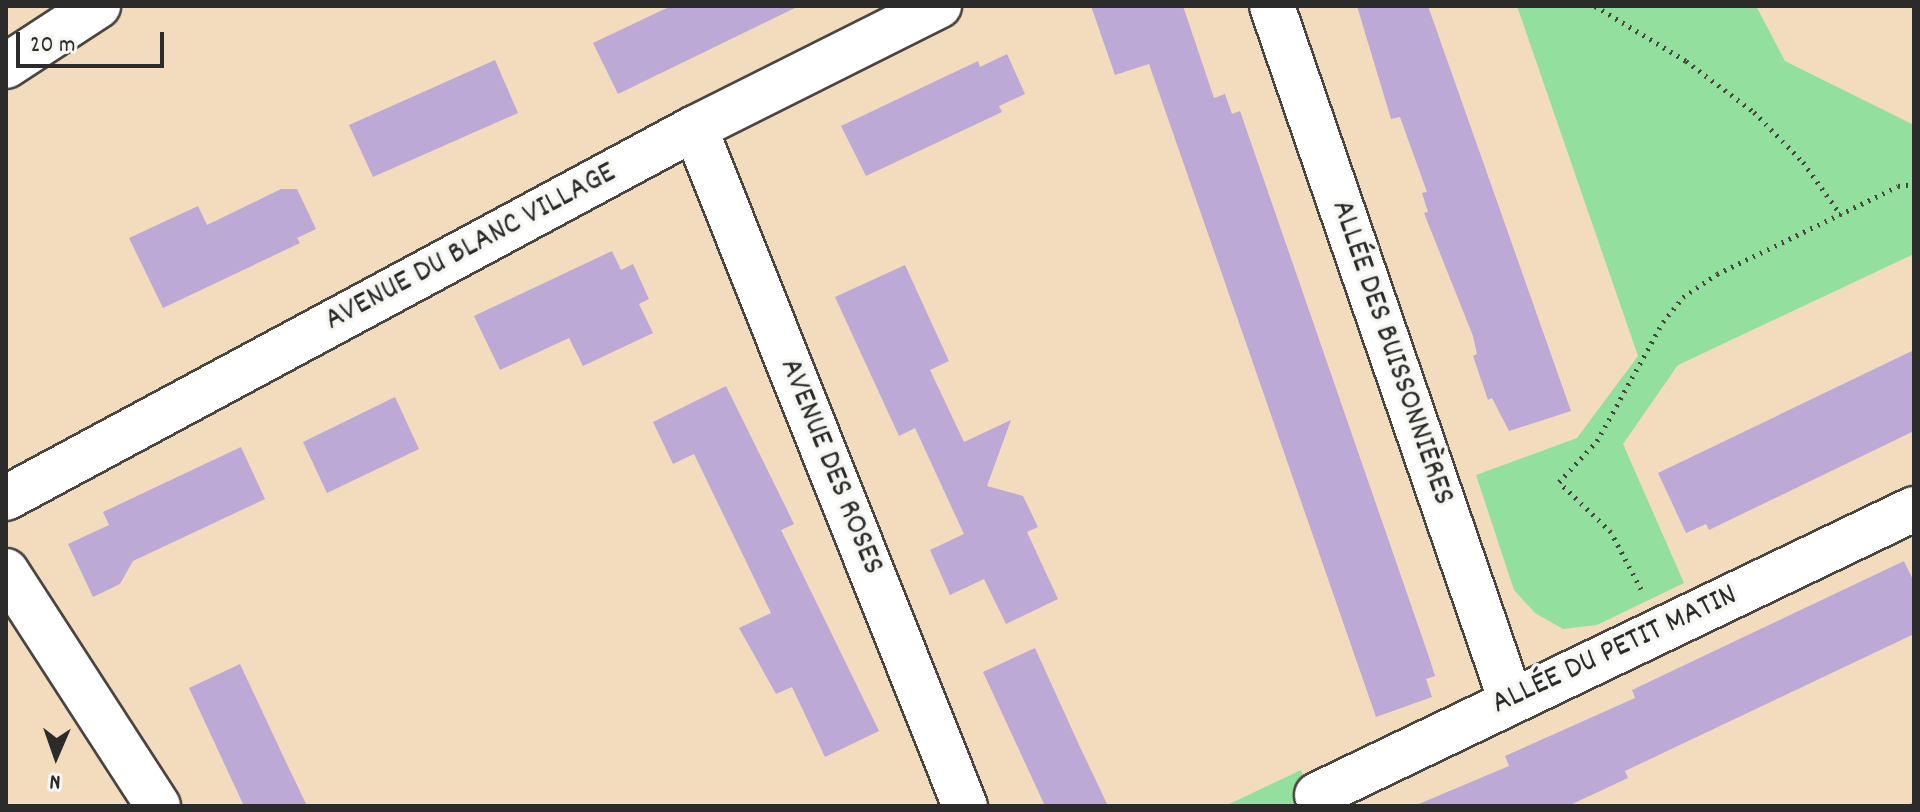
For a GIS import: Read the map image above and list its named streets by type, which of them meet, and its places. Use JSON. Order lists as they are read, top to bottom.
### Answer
{
  "streets": {
    "street": [
      "AVENUE DU BLANC VILLAGE",
      "ALLÉE DES BUISSONNIÈRES",
      "AVENUE DES ROSES",
      "ALLÉE DU PETIT MATIN"
    ]
  },
  "crossings": [
    ["AVENUE DU BLANC VILLAGE", "AVENUE DES ROSES"],
    ["ALLÉE DES BUISSONNIÈRES", "ALLÉE DU PETIT MATIN"]
  ],
  "scale_bar": "20 m",
  "north": "bottom"
}
